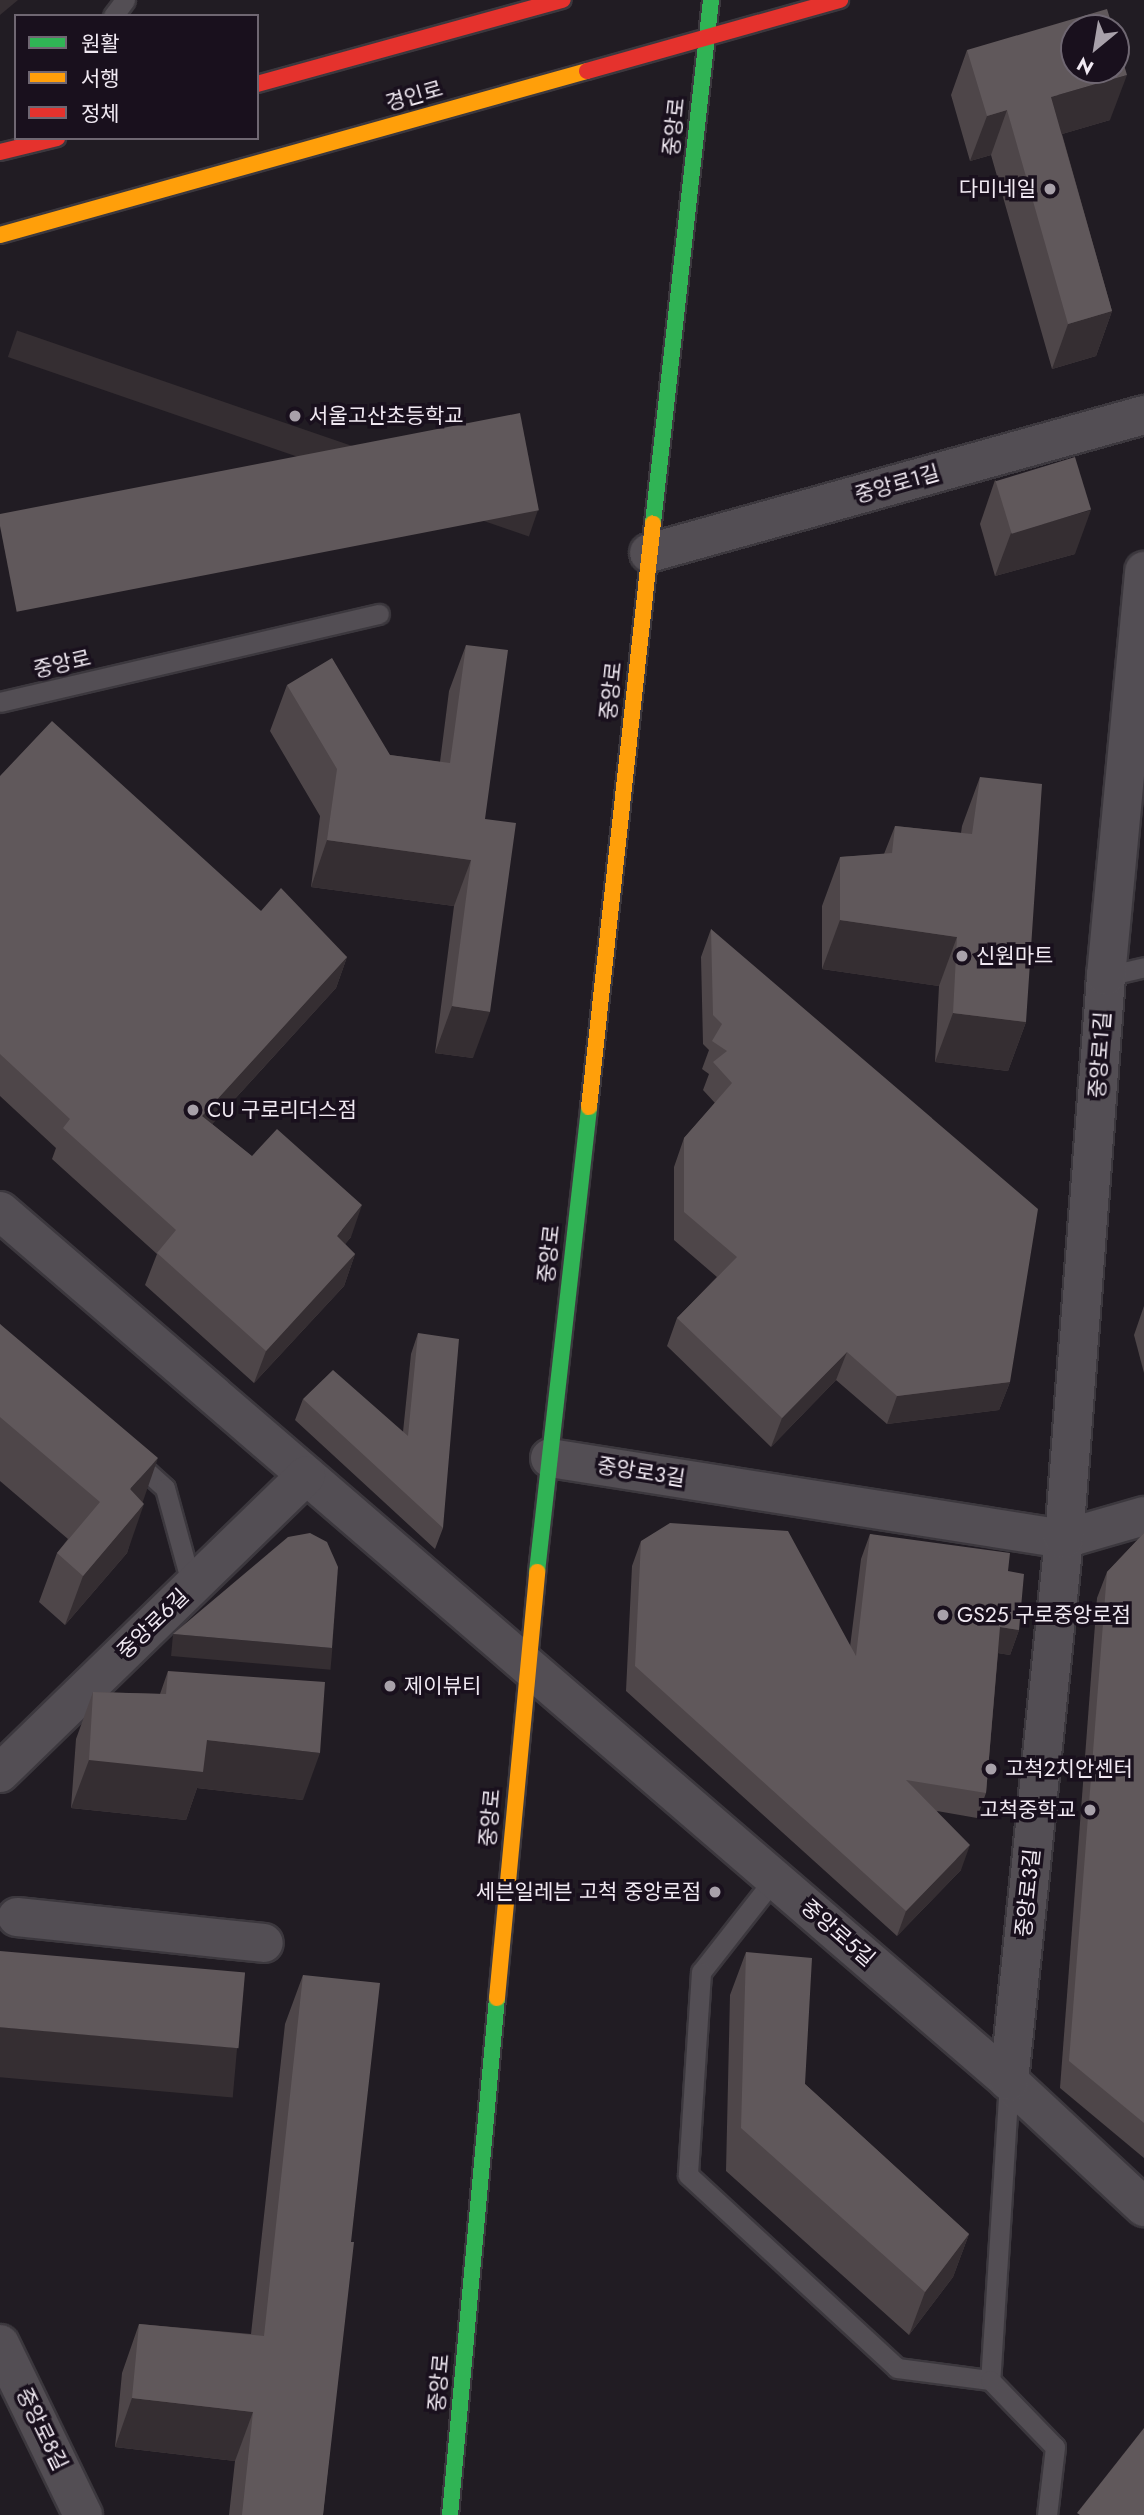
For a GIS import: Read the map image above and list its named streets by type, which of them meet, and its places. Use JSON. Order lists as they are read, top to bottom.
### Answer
{
  "streets": {
    "main road": ["경인로", "중앙로"],
    "street": [
      "중앙로1길",
      "중앙로3길",
      "중앙로6길",
      "중앙로5길",
      "중앙로8길"
    ]
  },
  "crossings": [
    ["경인로", "중앙로"],
    ["중앙로", "중앙로1길"],
    ["중앙로", "중앙로3길"],
    ["중앙로", "중앙로5길"],
    ["중앙로1길", "중앙로3길"],
    ["중앙로3길", "중앙로5길"]
  ],
  "places": [
    "다미네일",
    "서울고산초등학교",
    "신원마트",
    "CU 구로리더스점",
    "GS25 구로중앙로점",
    "제이뷰티",
    "고척2치안센터",
    "고척중학교",
    "세븐일레븐 고척 중앙로점"
  ],
  "legend": ["원활", "서행", "정체"],
  "north": "bottom left"
}
